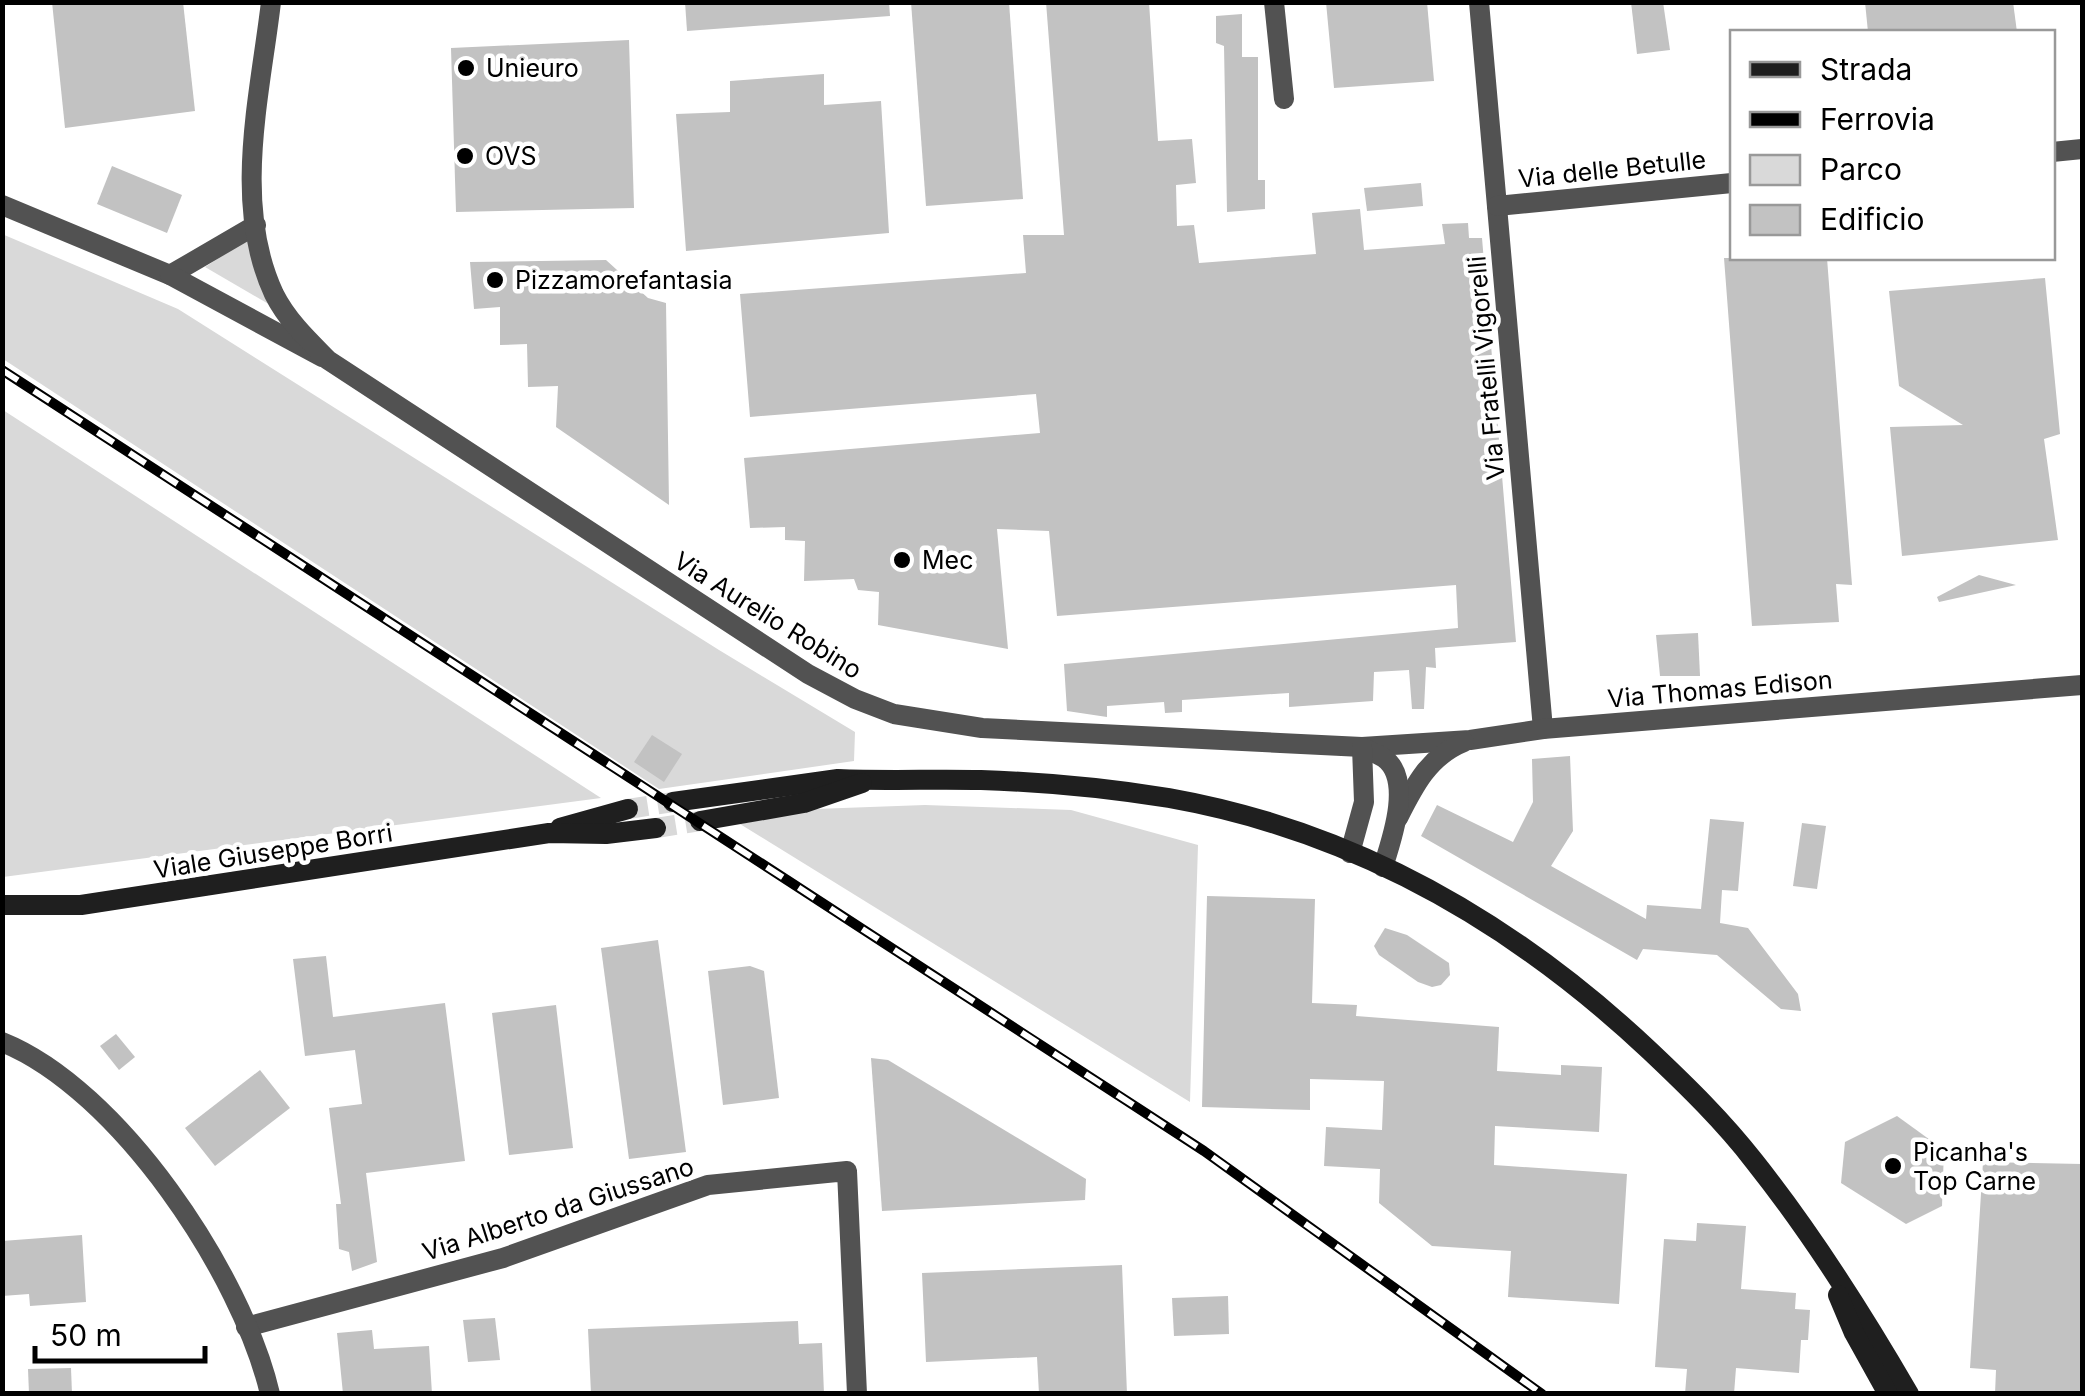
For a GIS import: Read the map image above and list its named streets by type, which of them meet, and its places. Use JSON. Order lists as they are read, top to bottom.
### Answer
{
  "streets": {
    "main road": ["Viale Giuseppe Borri"],
    "street": [
      "Via delle Betulle",
      "Via Fratelli Vigorelli",
      "Via Aurelio Robino",
      "Via Thomas Edison",
      "Via Alberto da Giussano"
    ]
  },
  "crossings": [
    ["Via delle Betulle", "Via Fratelli Vigorelli"],
    ["Via Fratelli Vigorelli", "Via Thomas Edison"],
    ["Via Aurelio Robino", "Via Thomas Edison"]
  ],
  "places": [
    "Unieuro",
    "OVS",
    "Pizzamorefantasia",
    "Mec",
    "Picanha's Top Carne"
  ],
  "legend": [
    "Strada",
    "Ferrovia",
    "Parco",
    "Edificio"
  ],
  "scale_bar": "50 m"
}
